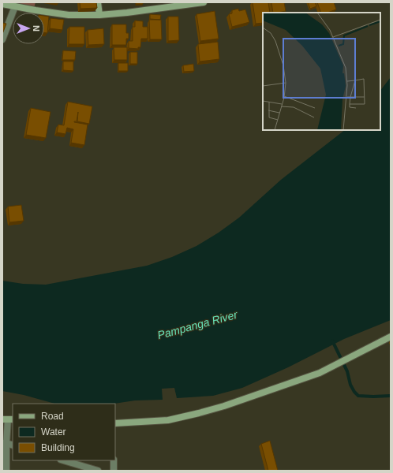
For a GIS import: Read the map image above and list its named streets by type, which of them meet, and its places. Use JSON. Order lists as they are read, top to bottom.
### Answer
{
  "water": ["Pampanga River"],
  "legend": ["Road", "Water", "Building"],
  "north": "right"
}
